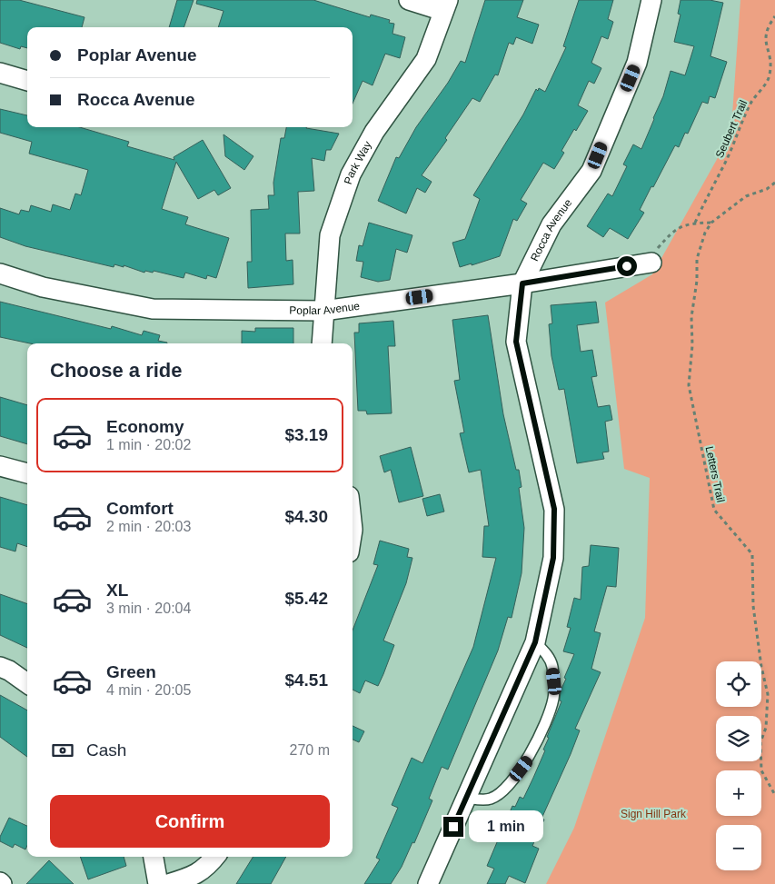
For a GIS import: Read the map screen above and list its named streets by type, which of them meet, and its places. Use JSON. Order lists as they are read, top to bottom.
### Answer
{
  "streets": {
    "street": ["Park Way", "Rocca Avenue", "Poplar Avenue"],
    "path": ["Seubert Trail", "Letters Trail"]
  },
  "crossings": [
    ["Park Way", "Poplar Avenue"],
    ["Rocca Avenue", "Poplar Avenue"]
  ],
  "parks": ["Sign Hill Park"],
  "page": {
    "banner": ["Poplar Avenue", "Rocca Avenue"],
    "heading": "Choose a ride",
    "list": [
      {
        "name": "Economy",
        "note": "1 min · 20:02",
        "value": "$3.19"
      },
      {
        "name": "Comfort",
        "note": "2 min · 20:03",
        "value": "$4.30"
      },
      {
        "name": "XL",
        "note": "3 min · 20:04",
        "value": "$5.42"
      },
      {
        "name": "Green",
        "note": "4 min · 20:05",
        "value": "$4.51"
      }
    ],
    "map_buttons": ["+", "−"],
    "pay": ["Cash", "270 m"],
    "buttons": "Confirm",
    "bubble": "1 min"
  }
}
